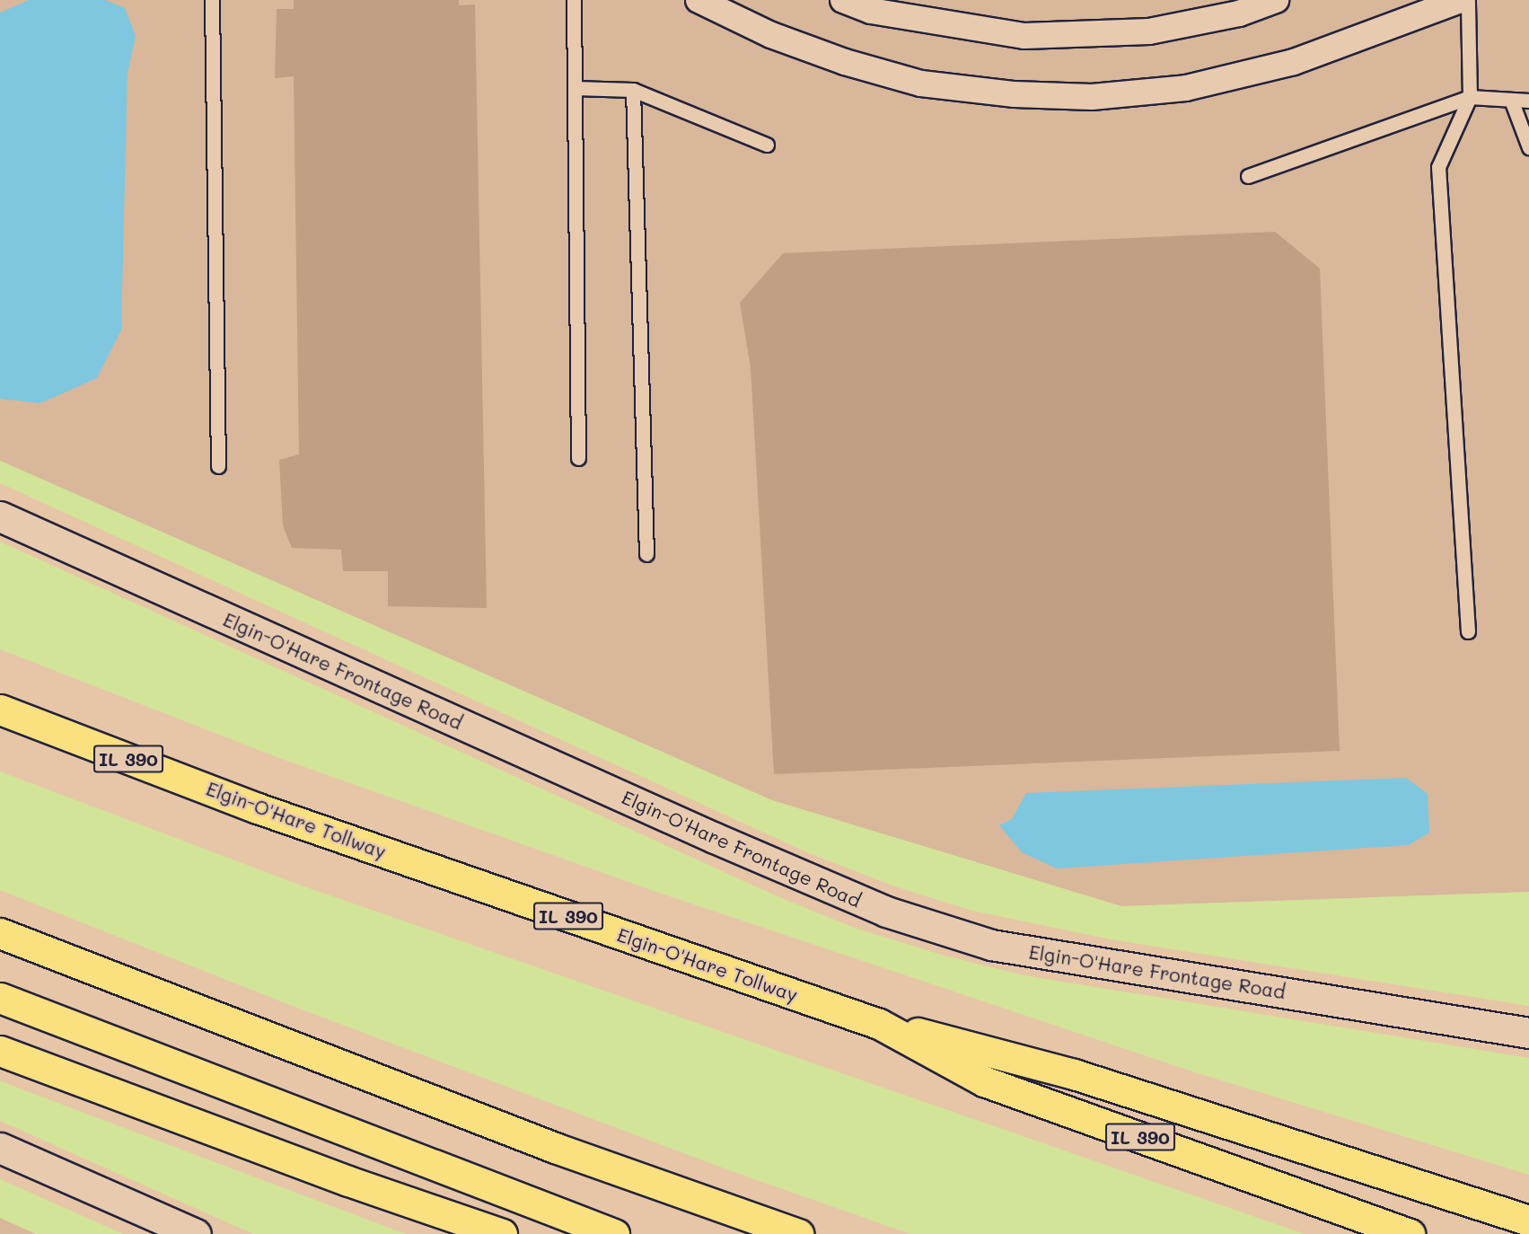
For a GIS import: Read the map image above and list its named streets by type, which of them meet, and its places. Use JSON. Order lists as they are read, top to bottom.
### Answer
{
  "streets": {
    "highway": ["IL 390", "Elgin-O'Hare Tollway"],
    "main road": ["Elgin-O'Hare Frontage Road"]
  }
}
